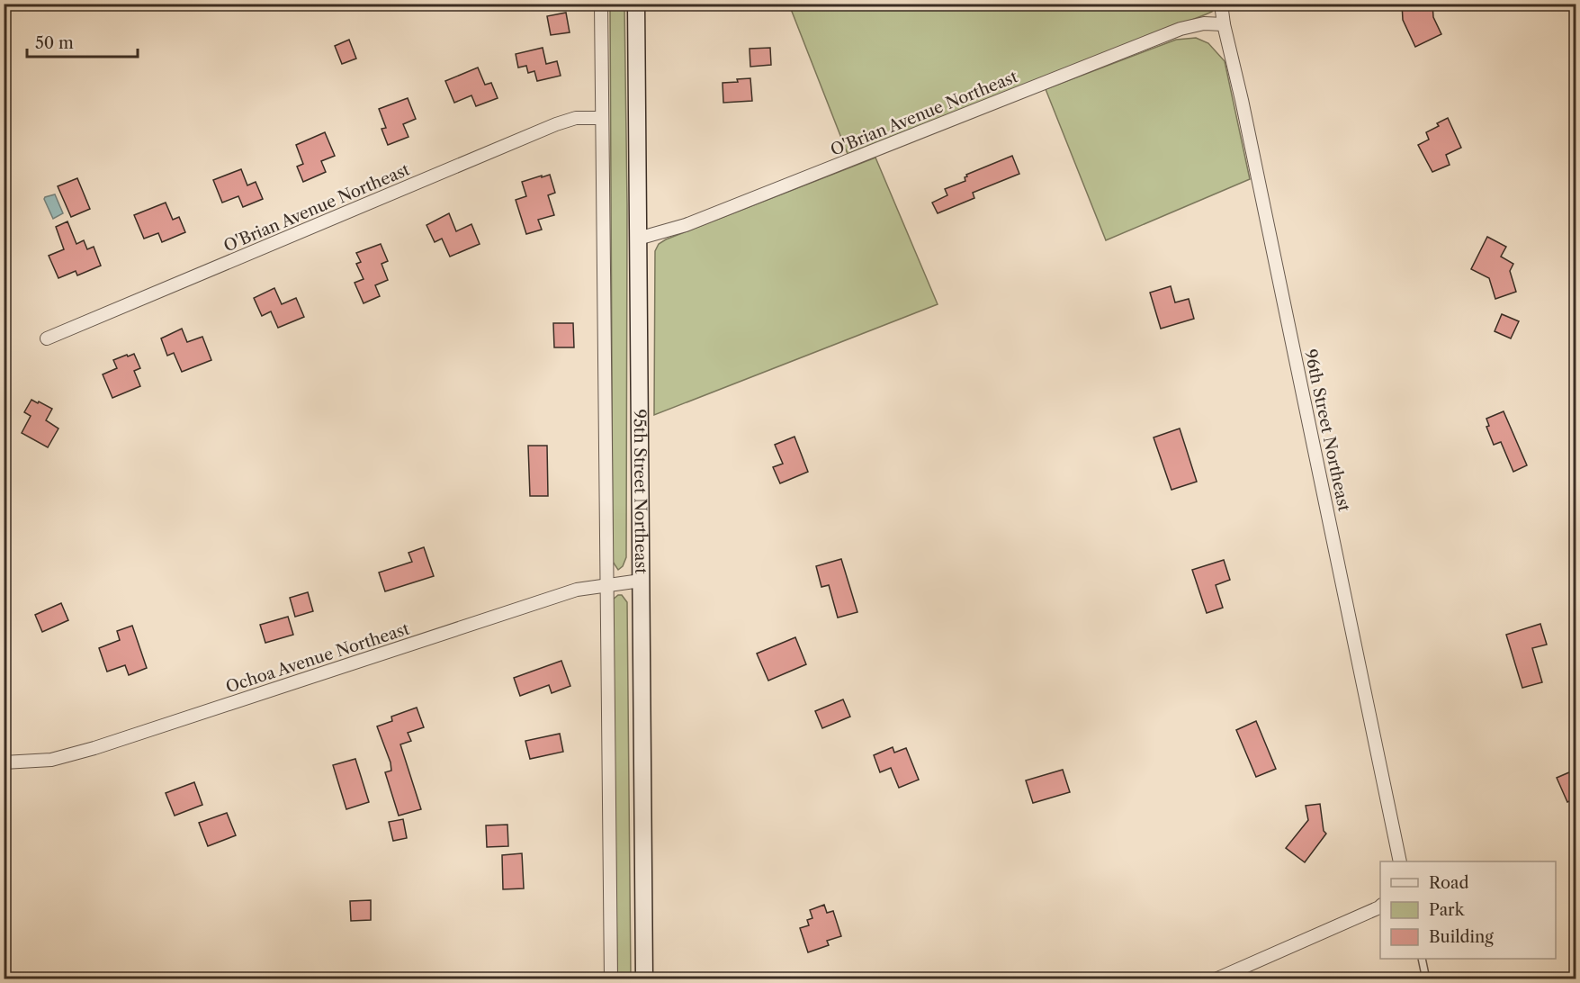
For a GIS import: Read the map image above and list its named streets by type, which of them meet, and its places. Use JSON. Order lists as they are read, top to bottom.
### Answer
{
  "streets": {
    "main road": ["95th Street Northeast"],
    "street": ["O'Brian Avenue Northeast", "96th Street Northeast", "Ochoa Avenue Northeast"]
  },
  "crossings": [
    ["O'Brian Avenue Northeast", "96th Street Northeast"],
    ["O'Brian Avenue Northeast", "95th Street Northeast"],
    ["95th Street Northeast", "Ochoa Avenue Northeast"]
  ],
  "legend": ["Road", "Park", "Building"],
  "scale_bar": "50 m"
}
